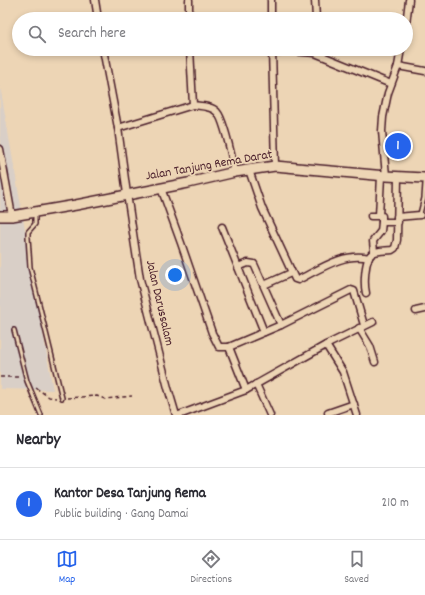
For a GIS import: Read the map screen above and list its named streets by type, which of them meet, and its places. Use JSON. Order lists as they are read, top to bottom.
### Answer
{
  "streets": {
    "street": ["Jalan Tanjung Rema Darat", "Jalan Darussalam"]
  },
  "crossings": [
    ["Jalan Tanjung Rema Darat", "Jalan Darussalam"]
  ],
  "page": {
    "search": "Search here",
    "pins": "1",
    "heading": "Nearby",
    "list": [
      {
        "mark": "1",
        "name": "Kantor Desa Tanjung Rema",
        "note": "Public building · Gang Damai",
        "value": "210 m"
      }
    ],
    "nav": ["Map", "Directions", "Saved"]
  }
}
